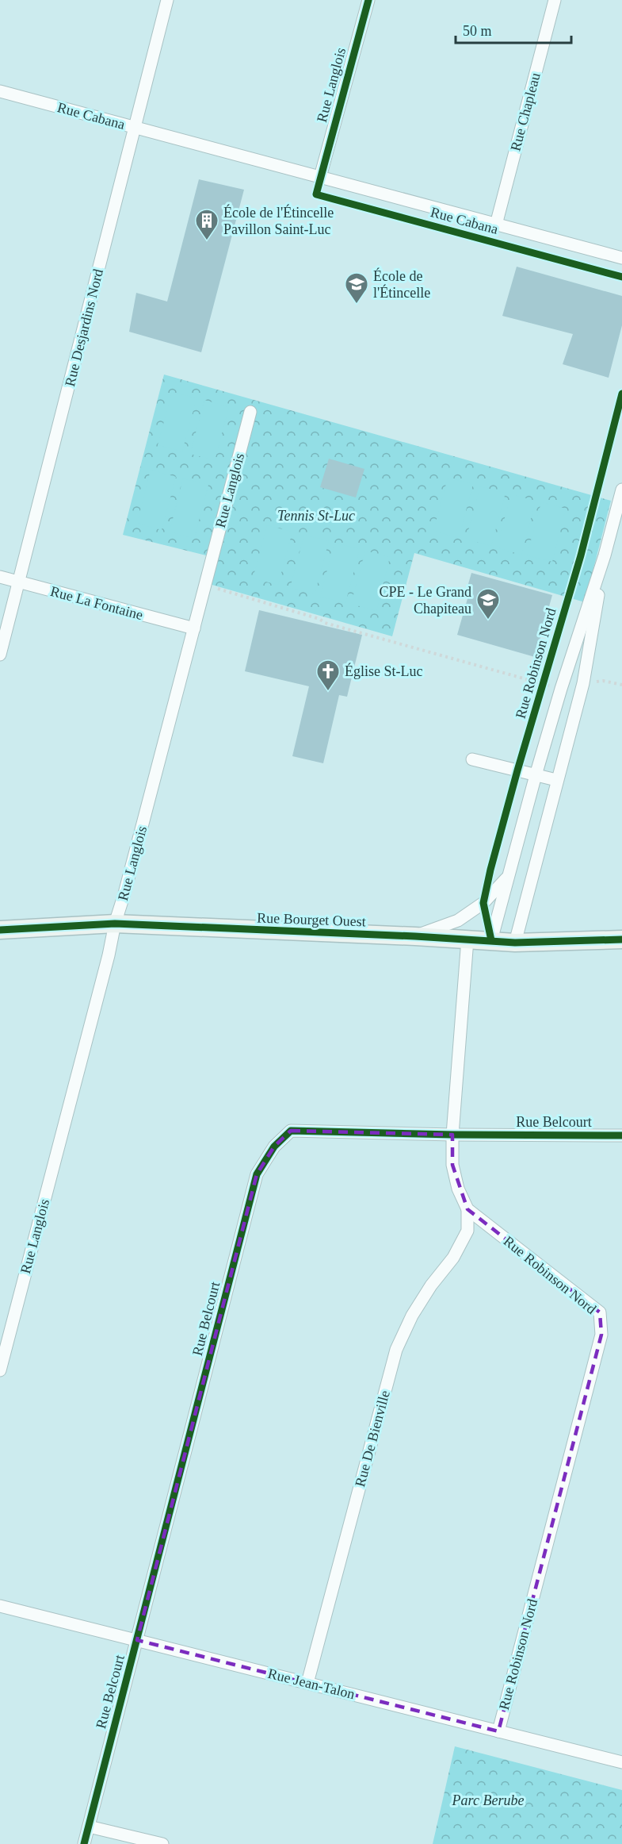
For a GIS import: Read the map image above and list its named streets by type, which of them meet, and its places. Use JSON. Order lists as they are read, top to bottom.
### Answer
{
  "streets": {
    "street": [
      "Rue Langlois",
      "Rue Chapleau",
      "Rue Cabana",
      "Rue Desjardins Nord",
      "Rue La Fontaine",
      "Rue Robinson Nord",
      "Rue Bourget Ouest",
      "Rue Belcourt",
      "Rue De Bienville",
      "Rue Jean-Talon"
    ]
  },
  "crossings": [
    ["Rue Langlois", "Rue Cabana"],
    ["Rue Langlois", "Rue La Fontaine"],
    ["Rue Langlois", "Rue Bourget Ouest"],
    ["Rue Chapleau", "Rue Cabana"],
    ["Rue Cabana", "Rue Desjardins Nord"],
    ["Rue Desjardins Nord", "Rue La Fontaine"],
    ["Rue Robinson Nord", "Rue Bourget Ouest"],
    ["Rue Robinson Nord", "Rue Belcourt"],
    ["Rue Robinson Nord", "Rue De Bienville"],
    ["Rue Robinson Nord", "Rue Jean-Talon"],
    ["Rue Belcourt", "Rue Jean-Talon"],
    ["Rue De Bienville", "Rue Jean-Talon"]
  ],
  "parks": ["Tennis St-Luc", "Parc Berube"],
  "places": {
    "building": ["École de l'Étincelle Pavillon Saint-Luc"],
    "school or university": ["École de l'Étincelle", "CPE - Le Grand Chapiteau"],
    "church": ["Église St-Luc"]
  },
  "scale_bar": "50 m"
}
